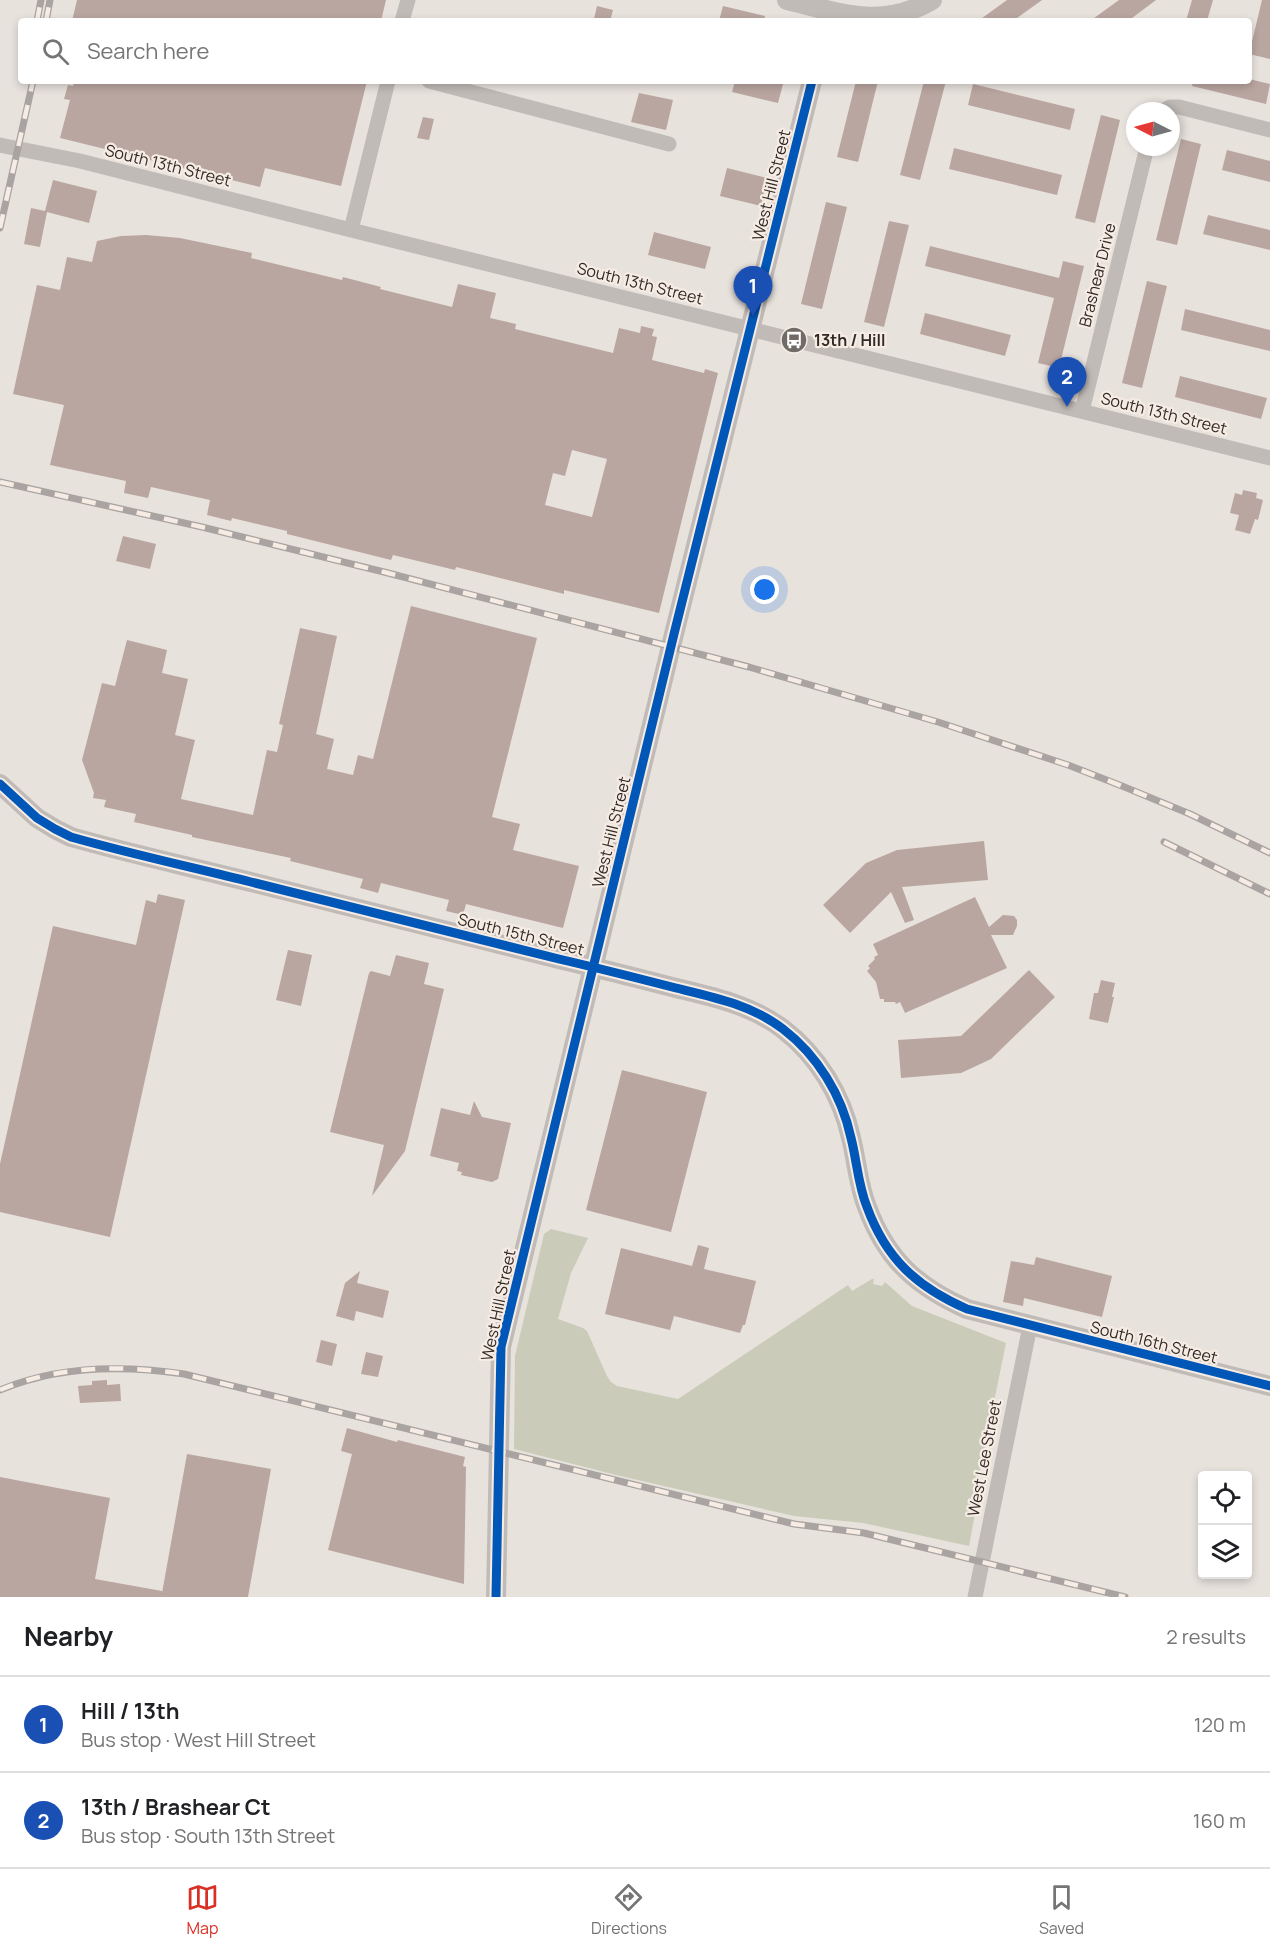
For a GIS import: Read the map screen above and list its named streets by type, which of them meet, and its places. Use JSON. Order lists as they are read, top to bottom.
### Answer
{
  "streets": {
    "street": [
      "South 13th Street",
      "West Hill Street",
      "Brashear Drive",
      "South 15th Street",
      "South 16th Street",
      "West Lee Street"
    ]
  },
  "crossings": [
    ["South 13th Street", "West Hill Street"],
    ["South 13th Street", "Brashear Drive"],
    ["West Hill Street", "South 15th Street"],
    ["South 15th Street", "South 16th Street"],
    ["South 15th Street", "West Lee Street"],
    ["South 16th Street", "West Lee Street"]
  ],
  "places": {
    "bus stop": ["13th / Hill"]
  },
  "north": "left",
  "page": {
    "search": "Search here",
    "pins": ["1", "2"],
    "heading": ["Nearby", "2 results"],
    "list": [
      {
        "mark": "1",
        "name": "Hill / 13th",
        "note": "Bus stop · West Hill Street",
        "value": "120 m"
      },
      {
        "mark": "2",
        "name": "13th / Brashear Ct",
        "note": "Bus stop · South 13th Street",
        "value": "160 m"
      }
    ],
    "nav": ["Map", "Directions", "Saved"]
  }
}
